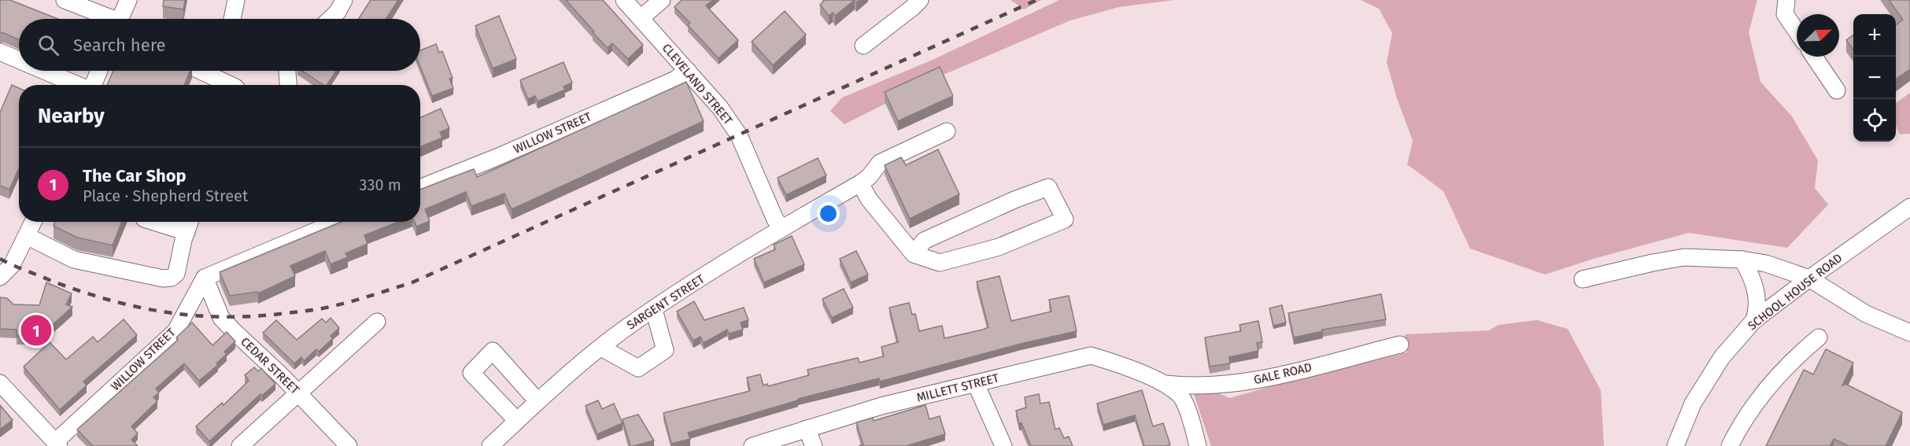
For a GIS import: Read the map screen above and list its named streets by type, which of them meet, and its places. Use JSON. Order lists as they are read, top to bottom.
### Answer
{
  "streets": {
    "street": [
      "CLEVELAND STREET",
      "WILLOW STREET",
      "SCHOOL HOUSE ROAD",
      "SARGENT STREET",
      "CEDAR STREET",
      "GALE ROAD",
      "MILLETT STREET"
    ]
  },
  "crossings": [
    ["CLEVELAND STREET", "WILLOW STREET"],
    ["CLEVELAND STREET", "SARGENT STREET"],
    ["WILLOW STREET", "CEDAR STREET"],
    ["GALE ROAD", "MILLETT STREET"]
  ],
  "north": "top right",
  "page": {
    "map_buttons": ["+", "−"],
    "search": "Search here",
    "heading": "Nearby",
    "list": [
      {
        "mark": "1",
        "name": "The Car Shop",
        "note": "Place · Shepherd Street",
        "value": "330 m"
      }
    ],
    "pins": "1"
  }
}
